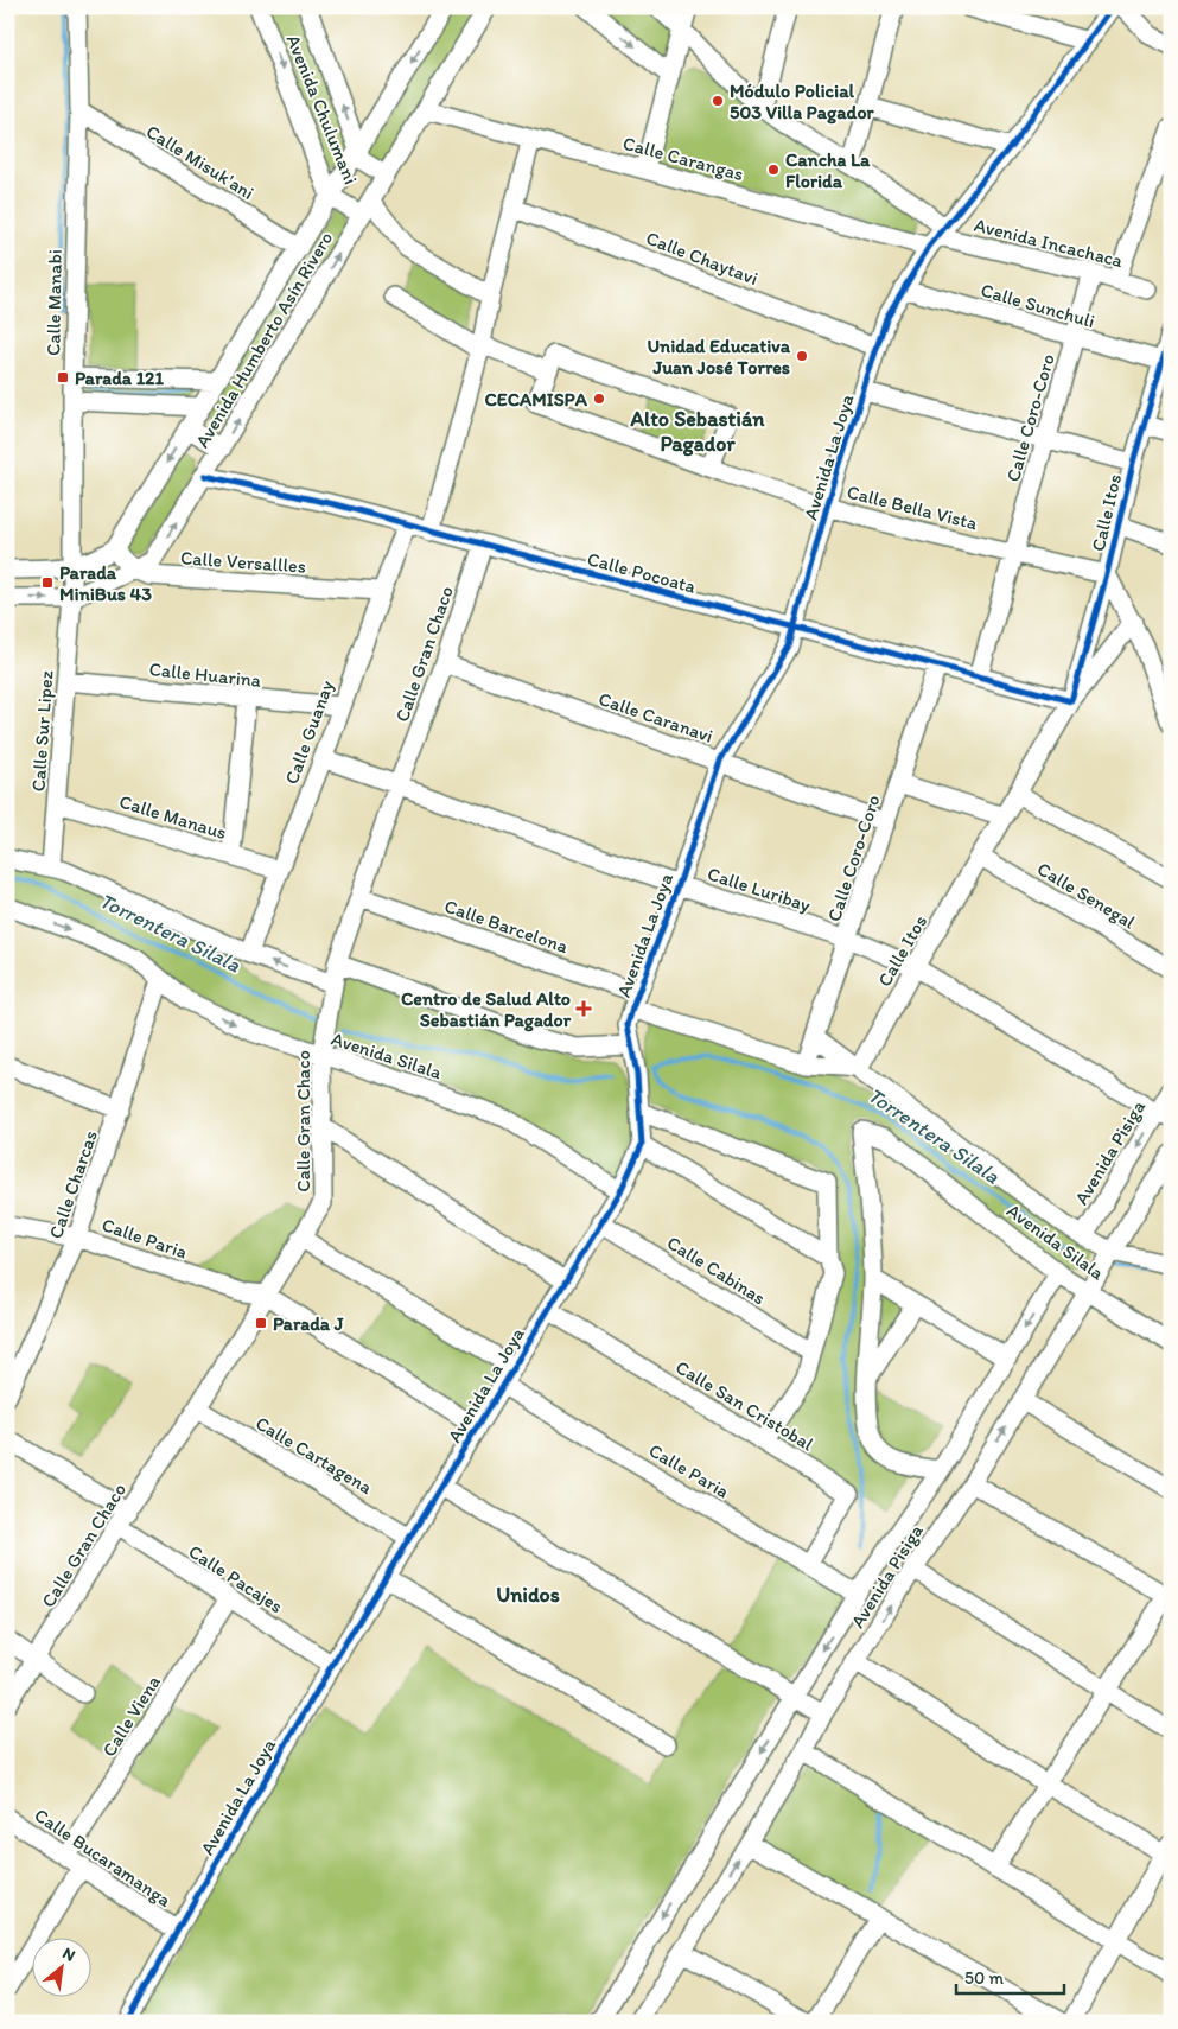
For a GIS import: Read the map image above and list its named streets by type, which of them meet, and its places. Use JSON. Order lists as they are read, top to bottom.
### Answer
{
  "streets": {
    "street": [
      "Avenida Chulumani",
      "Calle Carangas",
      "Calle Misuk'ani",
      "Avenida Incachaca",
      "Calle Chaytavi",
      "Calle Manabi",
      "Calle Sunchuli",
      "Avenida Humberto Asín Rivero",
      "Calle Coro-Coro",
      "Avenida La Joya",
      "Calle Bella Vista",
      "Calle Itos",
      "Calle Versallles",
      "Calle Pocoata",
      "Calle Gran Chaco",
      "Calle Huarina",
      "Calle Caranavi",
      "Calle Sur Lipez",
      "Calle Guanay",
      "Calle Manaus",
      "Calle Luribay",
      "Calle Senegal",
      "Calle Barcelona",
      "Avenida Silala",
      "Avenida Pisiga",
      "Calle Charcas",
      "Calle Paria",
      "Calle Cabinas",
      "Calle San Cristobal",
      "Calle Cartagena",
      "Calle Pacajes",
      "Calle Viena",
      "Calle Bucaramanga"
    ]
  },
  "crossings": [
    ["Avenida Chulumani", "Avenida Humberto Asín Rivero"],
    ["Calle Carangas", "Avenida Incachaca"],
    ["Calle Carangas", "Avenida Humberto Asín Rivero"],
    ["Calle Carangas", "Avenida La Joya"],
    ["Calle Misuk'ani", "Calle Manabi"],
    ["Calle Misuk'ani", "Avenida Humberto Asín Rivero"],
    ["Avenida Incachaca", "Calle Coro-Coro"],
    ["Avenida Incachaca", "Avenida La Joya"],
    ["Calle Chaytavi", "Avenida La Joya"],
    ["Calle Manabi", "Avenida Humberto Asín Rivero"],
    ["Calle Manabi", "Calle Sur Lipez"],
    ["Calle Sunchuli", "Calle Coro-Coro"],
    ["Calle Sunchuli", "Avenida La Joya"],
    ["Calle Sunchuli", "Calle Itos"],
    ["Avenida Humberto Asín Rivero", "Calle Versallles"],
    ["Avenida Humberto Asín Rivero", "Calle Pocoata"],
    ["Avenida Humberto Asín Rivero", "Calle Sur Lipez"],
    ["Calle Coro-Coro", "Calle Bella Vista"],
    ["Calle Coro-Coro", "Calle Pocoata"],
    ["Calle Coro-Coro", "Calle Caranavi"],
    ["Calle Coro-Coro", "Calle Luribay"],
    ["Calle Coro-Coro", "Avenida Silala"],
    ["Avenida La Joya", "Calle Bella Vista"],
    ["Avenida La Joya", "Calle Pocoata"],
    ["Avenida La Joya", "Calle Caranavi"],
    ["Avenida La Joya", "Calle Luribay"],
    ["Avenida La Joya", "Calle Barcelona"],
    ["Avenida La Joya", "Avenida Silala"],
    ["Avenida La Joya", "Calle Paria"],
    ["Avenida La Joya", "Calle Cabinas"],
    ["Avenida La Joya", "Calle San Cristobal"],
    ["Avenida La Joya", "Calle Cartagena"],
    ["Avenida La Joya", "Calle Pacajes"],
    ["Avenida La Joya", "Calle Bucaramanga"],
    ["Calle Bella Vista", "Calle Itos"],
    ["Calle Itos", "Calle Pocoata"],
    ["Calle Itos", "Calle Luribay"],
    ["Calle Itos", "Calle Senegal"],
    ["Calle Itos", "Avenida Silala"],
    ["Calle Versallles", "Calle Guanay"],
    ["Calle Pocoata", "Calle Gran Chaco"],
    ["Calle Pocoata", "Calle Guanay"],
    ["Calle Gran Chaco", "Calle Caranavi"],
    ["Calle Gran Chaco", "Calle Luribay"],
    ["Calle Gran Chaco", "Calle Barcelona"],
    ["Calle Gran Chaco", "Avenida Silala"],
    ["Calle Gran Chaco", "Calle Paria"],
    ["Calle Gran Chaco", "Calle Cartagena"],
    ["Calle Gran Chaco", "Calle Pacajes"],
    ["Calle Huarina", "Calle Sur Lipez"],
    ["Calle Huarina", "Calle Guanay"],
    ["Calle Sur Lipez", "Calle Manaus"],
    ["Calle Guanay", "Calle Manaus"],
    ["Calle Guanay", "Calle Luribay"],
    ["Calle Luribay", "Avenida Pisiga"],
    ["Avenida Silala", "Avenida Pisiga"],
    ["Avenida Silala", "Calle Charcas"],
    ["Avenida Pisiga", "Calle Paria"],
    ["Calle Charcas", "Calle Paria"],
    ["Calle Paria", "Calle San Cristobal"],
    ["Calle Pacajes", "Calle Viena"],
    ["Calle Viena", "Calle Bucaramanga"]
  ],
  "districts": ["Alto Sebastián Pagador", "Unidos"],
  "water": ["Torrentera Silala"],
  "places": {
    "other": [
      "Módulo Policial 503 Villa Pagador",
      "Cancha La Florida",
      "Unidad Educativa Juan José Torres",
      "CECAMISPA"
    ],
    "transit": ["Parada 121", "Parada MiniBus 43", "Parada J"],
    "health": ["Centro de Salud Alto Sebastián Pagador"]
  },
  "scale_bar": "50 m",
  "north": "top right"
}
